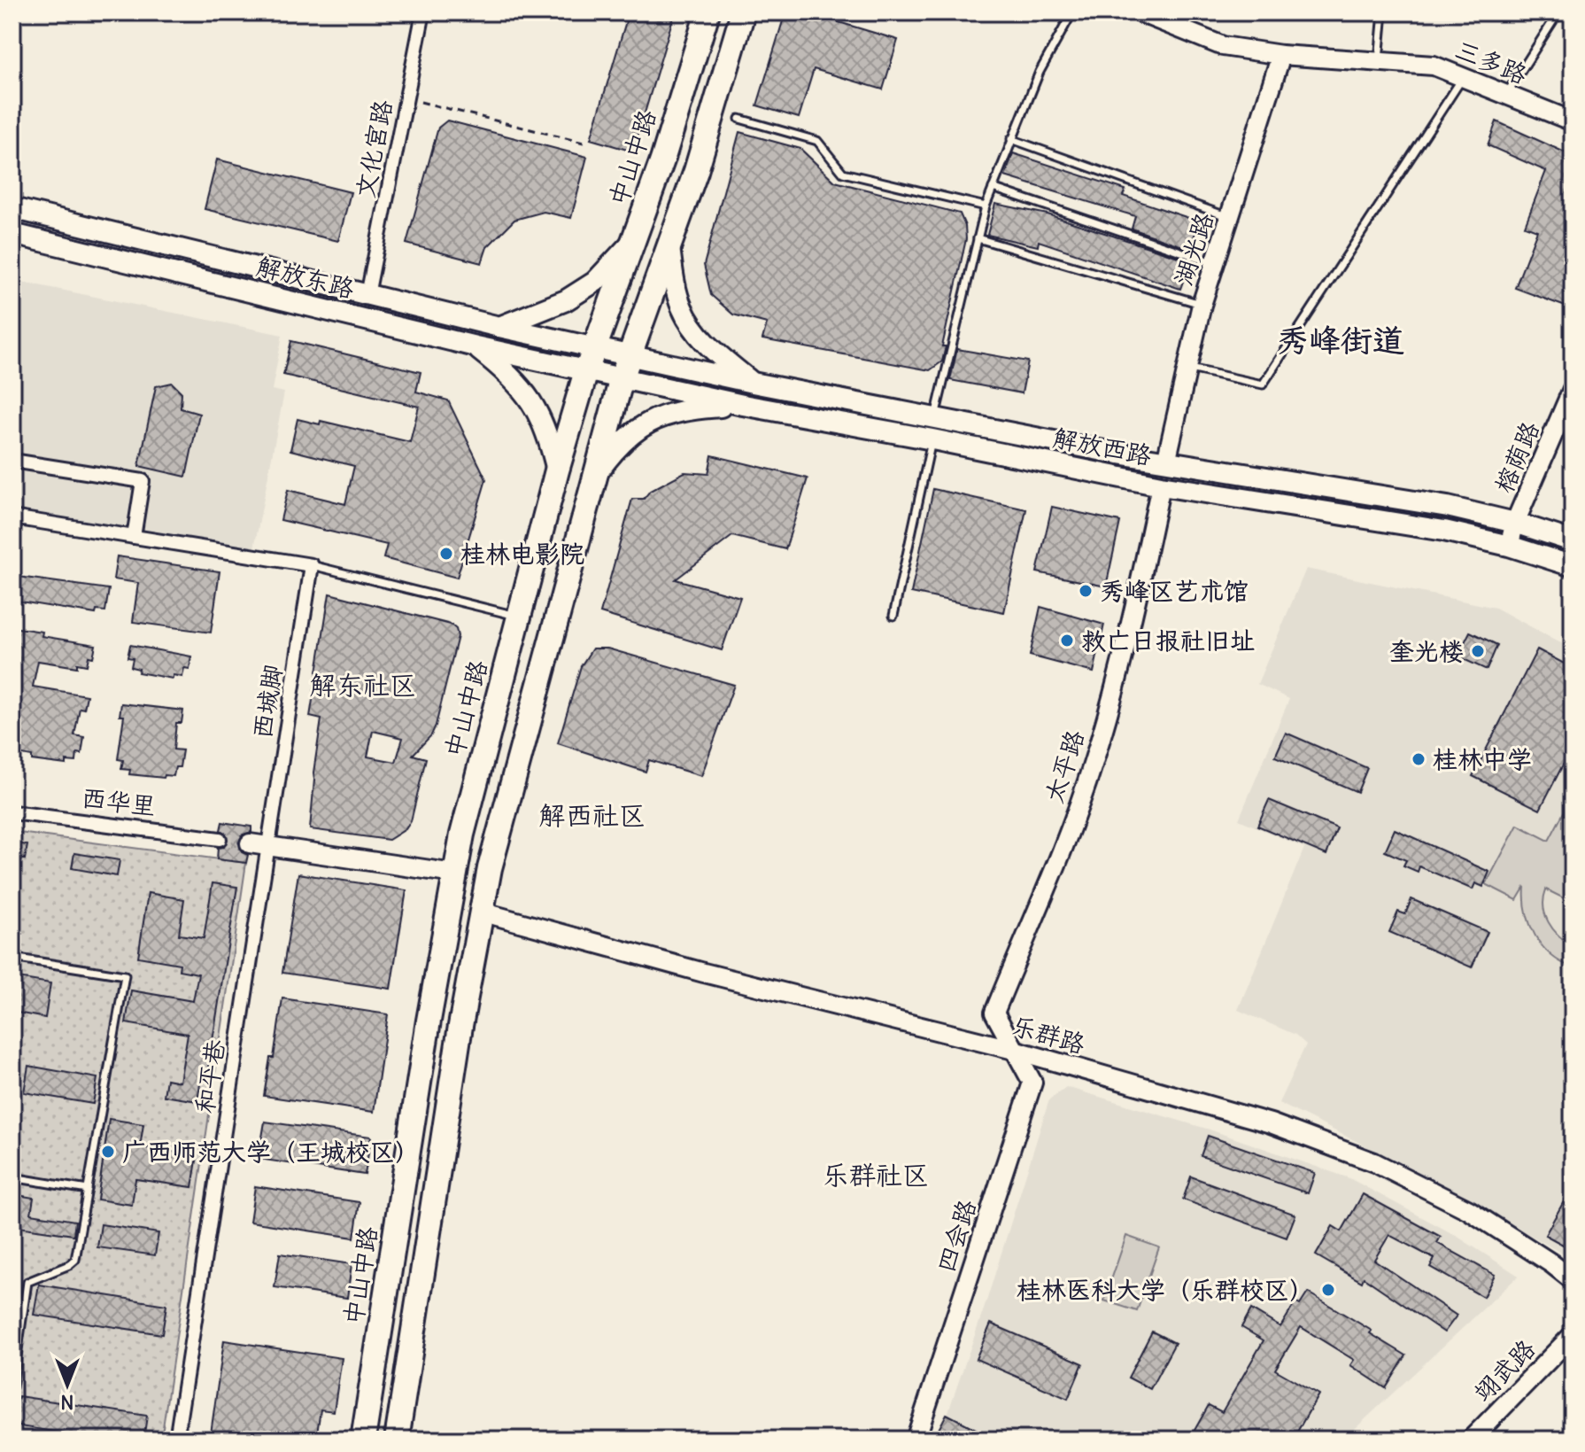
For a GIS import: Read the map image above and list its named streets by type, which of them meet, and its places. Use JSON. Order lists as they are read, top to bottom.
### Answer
{
  "streets": {
    "highway": ["中山中路"],
    "main road": ["解放东路", "解放西路"],
    "street": [
      "三多路",
      "文化宫路",
      "湖光路",
      "榕荫路",
      "西城脚",
      "太平路",
      "西华里",
      "乐群路",
      "和平巷",
      "四会路",
      "翊武路"
    ]
  },
  "crossings": [
    ["三多路", "湖光路"],
    ["文化宫路", "解放东路"],
    ["中山中路", "解放东路"],
    ["湖光路", "解放西路"],
    ["解放东路", "解放西路"],
    ["解放西路", "榕荫路"],
    ["解放西路", "太平路"],
    ["西城脚", "和平巷"],
    ["太平路", "乐群路"],
    ["太平路", "四会路"],
    ["乐群路", "四会路"]
  ],
  "districts": [
    "秀峰街道",
    "解东社区",
    "解西社区",
    "乐群社区"
  ],
  "places": [
    "桂林电影院",
    "秀峰区艺术馆",
    "救亡日报社旧址",
    "奎光楼",
    "桂林中学",
    "广西师范大学（王城校区）",
    "桂林医科大学（乐群校区）"
  ],
  "north": "bottom"
}
